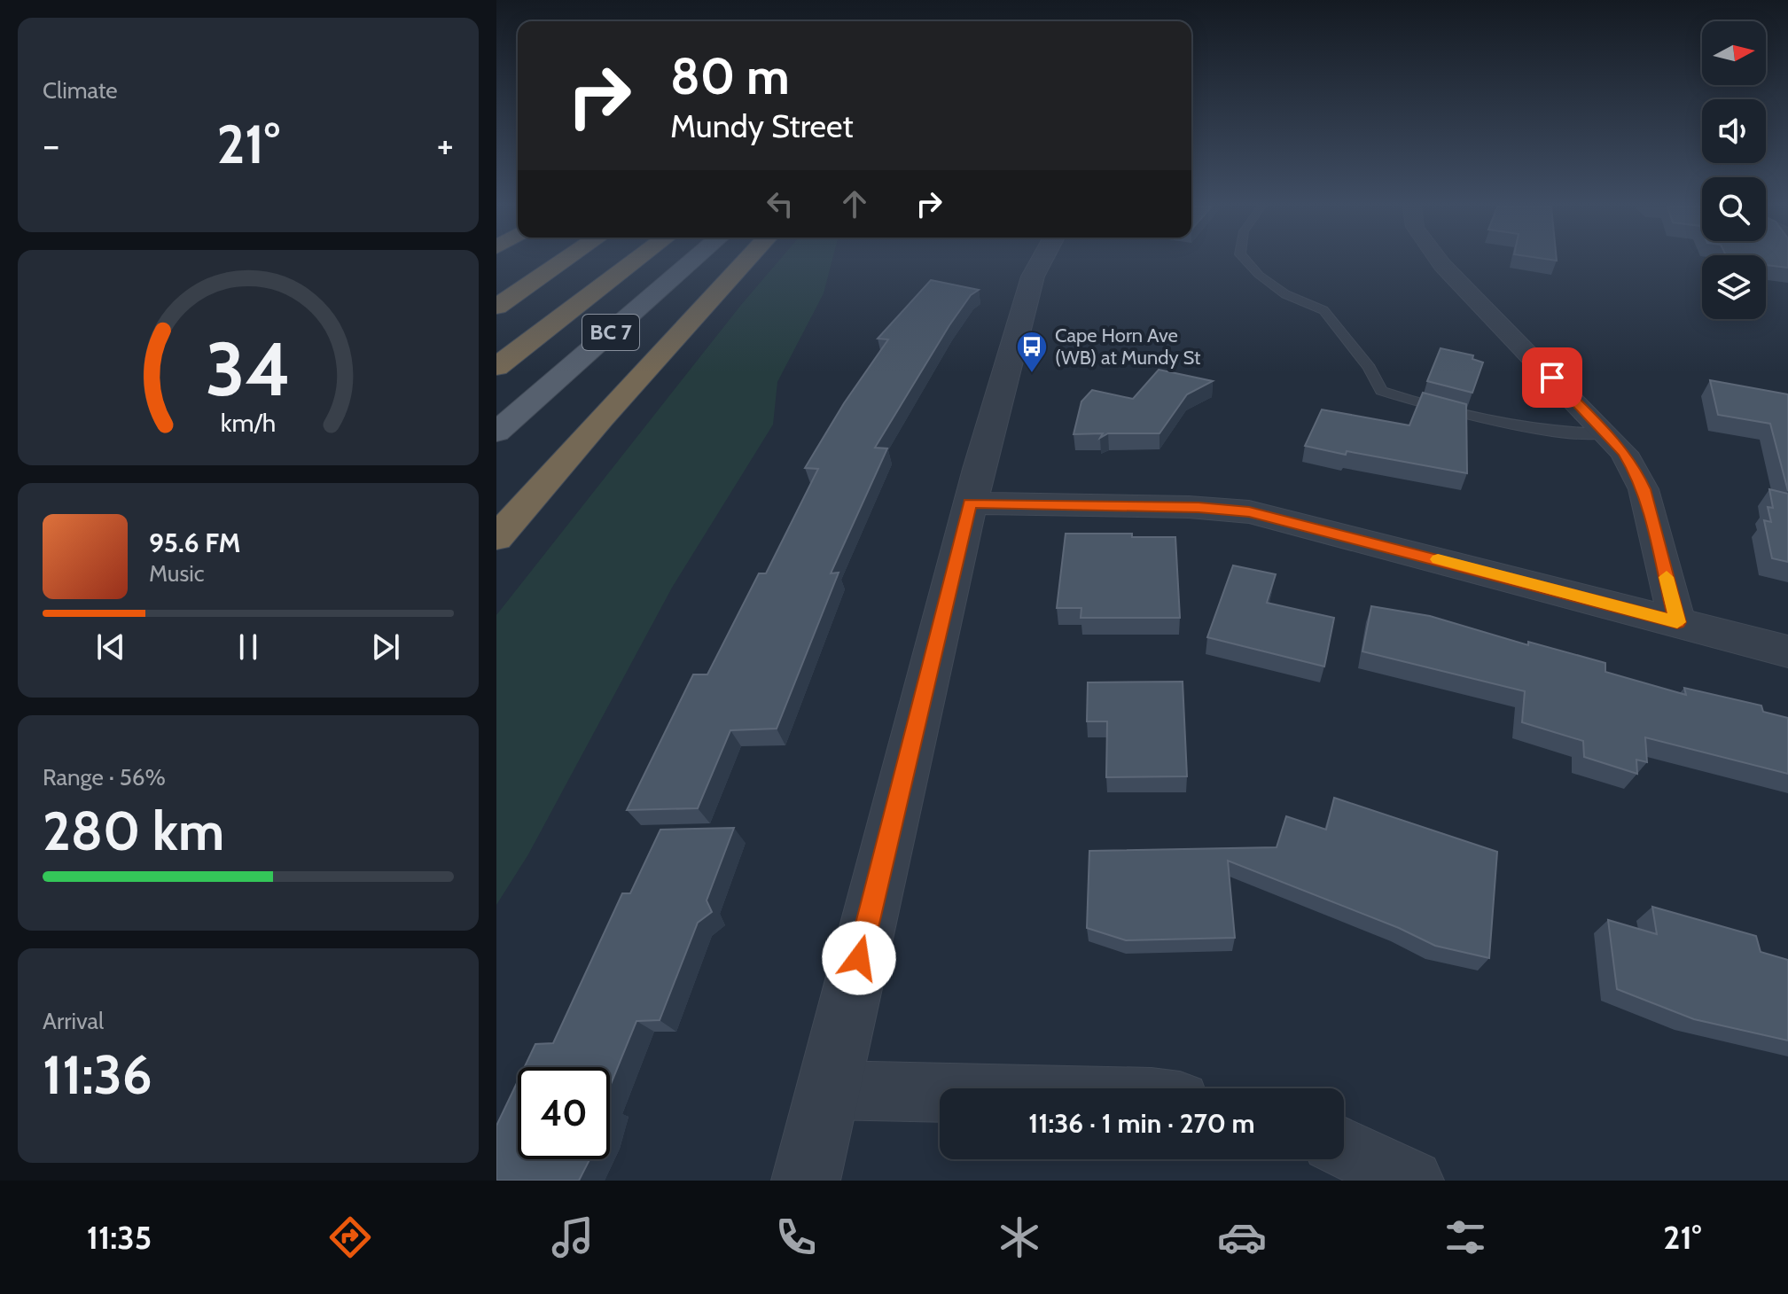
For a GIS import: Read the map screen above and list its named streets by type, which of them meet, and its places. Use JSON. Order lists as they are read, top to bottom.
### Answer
{
  "streets": {
    "main road": ["BC 7"]
  },
  "places": {
    "bus stop": ["Cape Horn Ave (WB) at Mundy St"]
  },
  "north": "right",
  "page": {
    "tile": [
      "Climate",
      ["Range · 56%", "280 km"],
      ["Arrival", "11:36"]
    ],
    "turn": ["80 m", "Mundy Street"],
    "heat": ["−", "21°", "+"],
    "song": ["95.6 FM", "Music"],
    "limit": "40",
    "trip": "11:36 · 1 min · 270 m",
    "tabs": ["11:35", "21°"],
    "gauge": ["34", "km/h"]
  }
}
